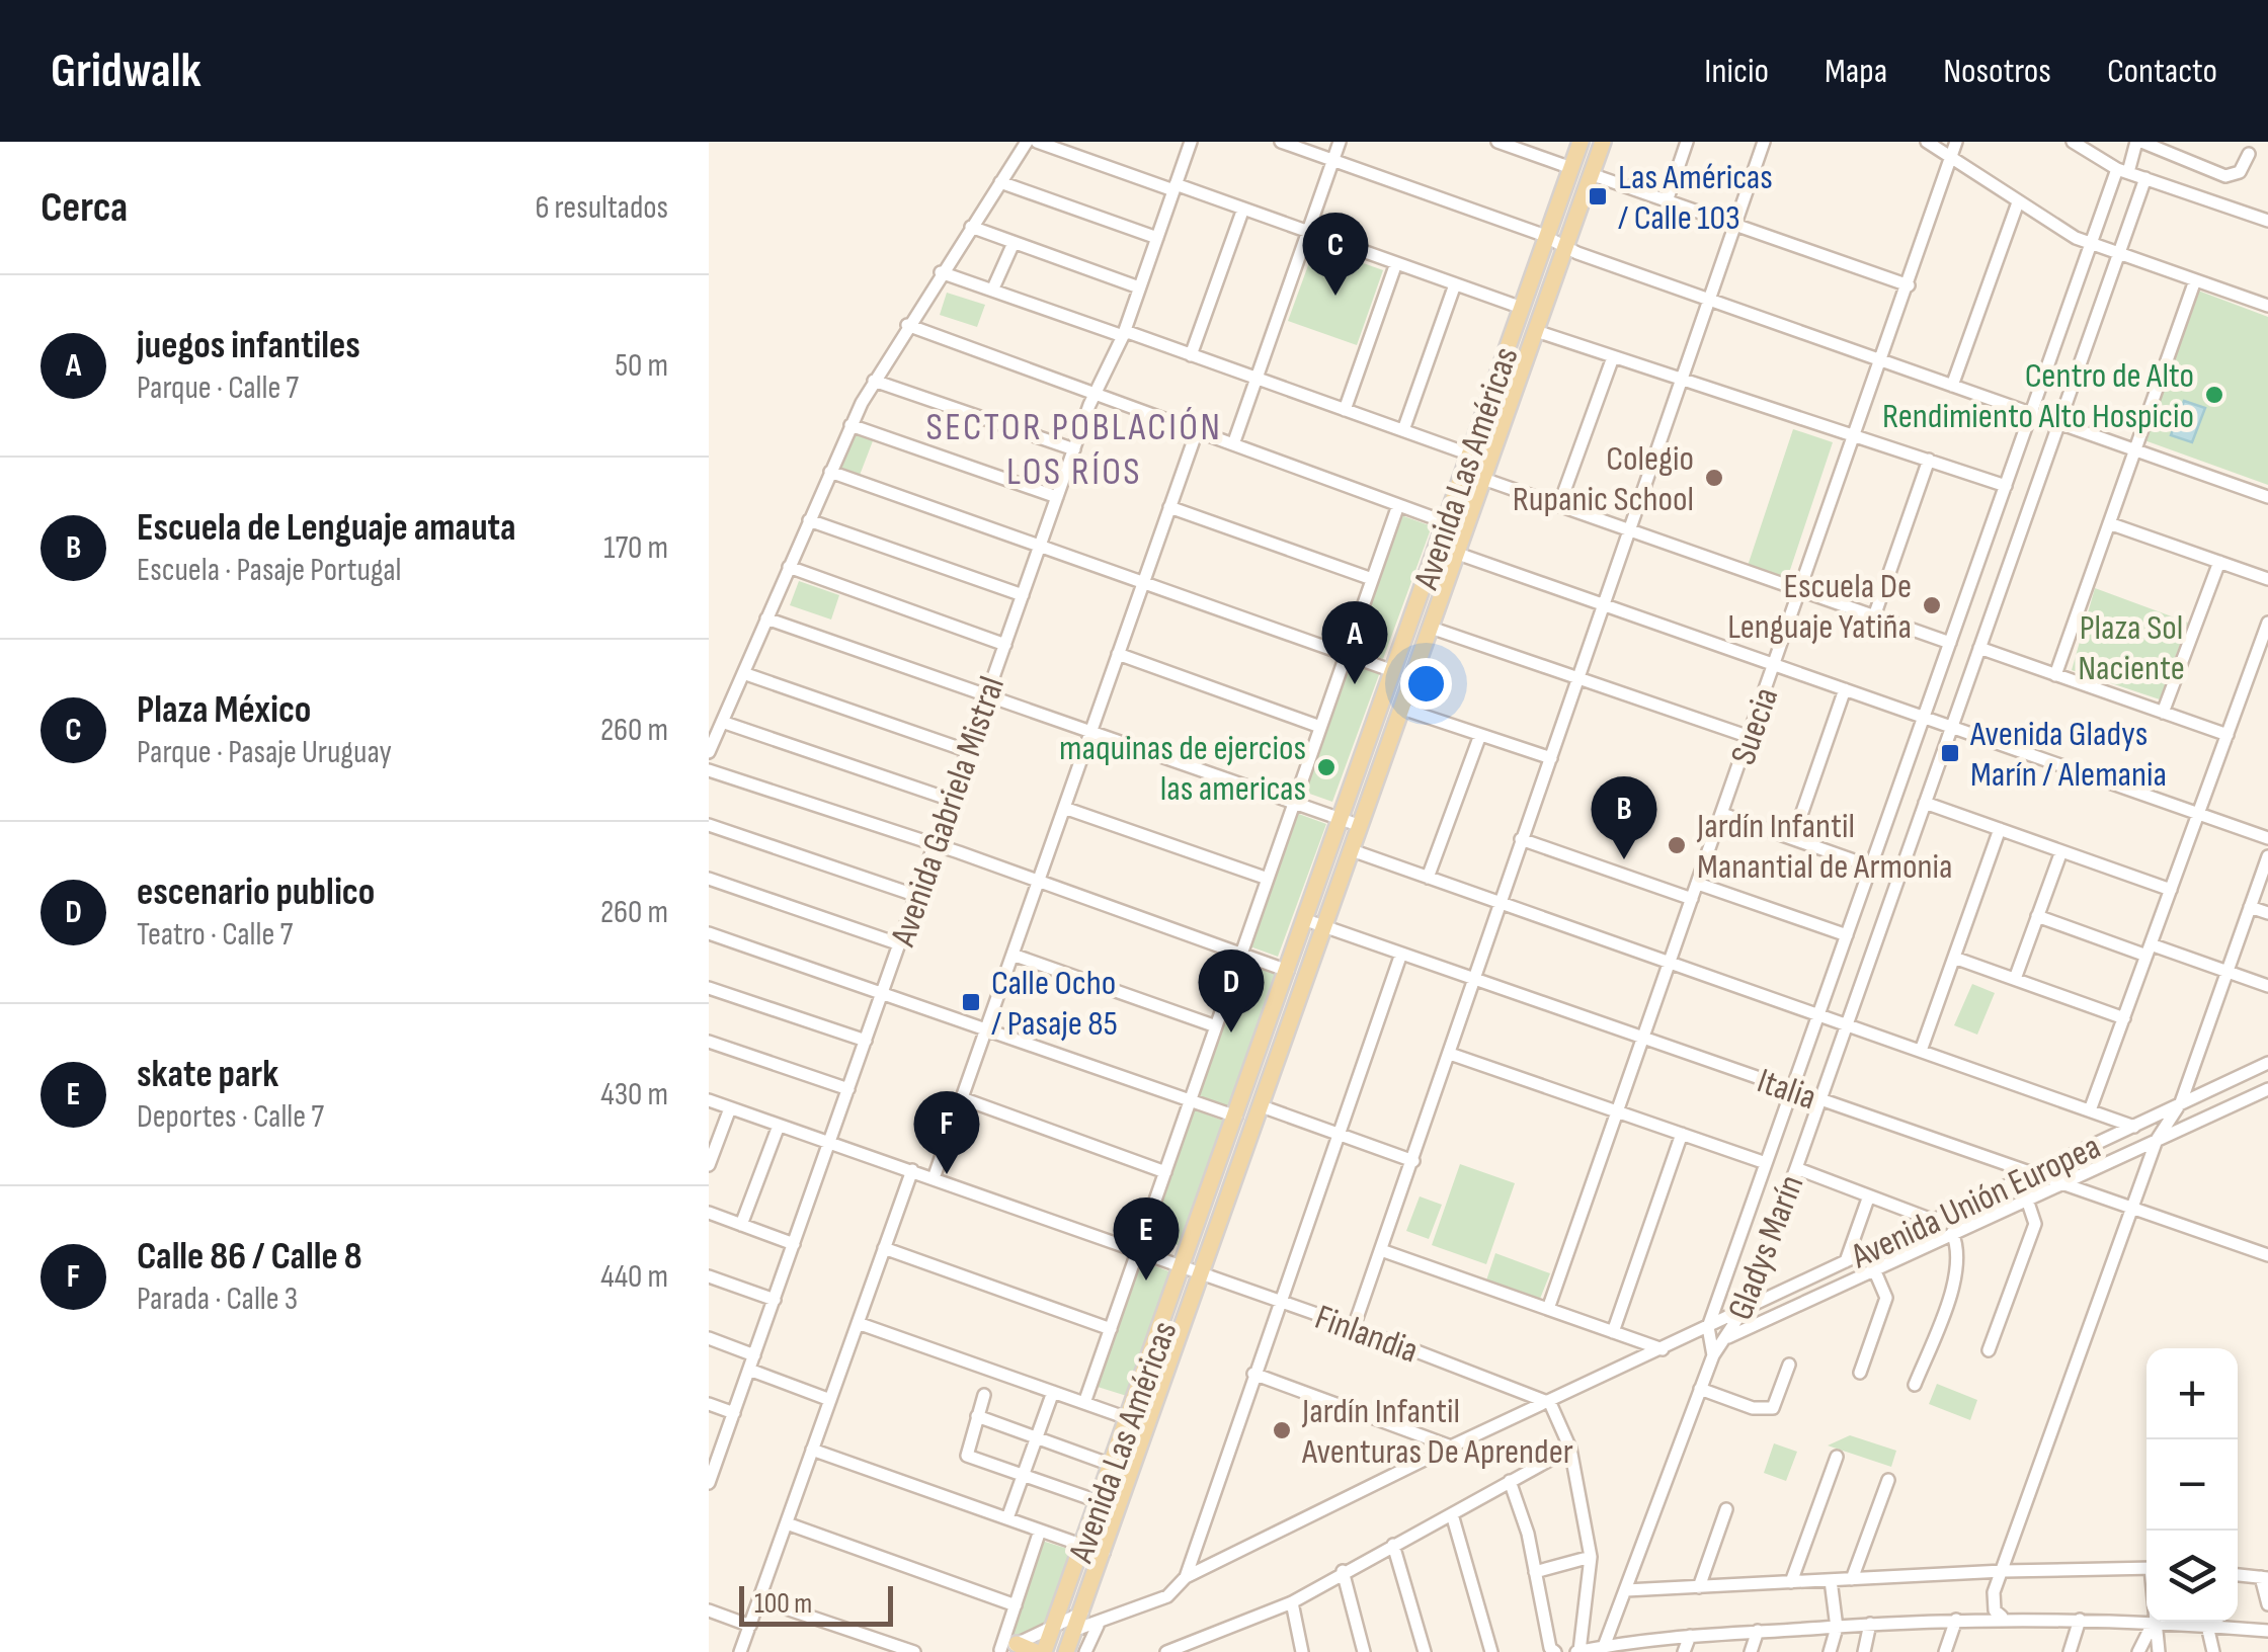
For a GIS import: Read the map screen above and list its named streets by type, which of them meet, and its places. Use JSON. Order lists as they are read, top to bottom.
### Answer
{
  "streets": {
    "main road": ["Avenida Las Américas"],
    "street": [
      "Suecia",
      "Avenida Gabriela Mistral",
      "Italia",
      "Avenida Unión Europea",
      "Gladys Marín",
      "Finlandia"
    ]
  },
  "crossings": [
    ["Avenida Las Américas", "Italia"],
    ["Avenida Las Américas", "Avenida Unión Europea"],
    ["Avenida Las Américas", "Finlandia"],
    ["Suecia", "Italia"],
    ["Avenida Gabriela Mistral", "Finlandia"],
    ["Italia", "Avenida Unión Europea"],
    ["Italia", "Gladys Marín"],
    ["Avenida Unión Europea", "Gladys Marín"],
    ["Avenida Unión Europea", "Finlandia"]
  ],
  "districts": ["SECTOR POBLACIÓN LOS RÍOS"],
  "parks": ["Plaza Sol Naciente"],
  "places": {
    "transit": ["Las Américas / Calle 103", "Avenida Gladys Marín / Alemania", "Calle Ocho / Pasaje 85"],
    "other": [
      "Centro de Alto Rendimiento Alto Hospicio",
      "Colegio Rupanic School",
      "Escuela De Lenguaje Yatiña",
      "maquinas de ejercios las americas",
      "Jardín Infantil Manantial de Armonia",
      "Jardín Infantil Aventuras De Aprender"
    ]
  },
  "scale_bar": "100 m",
  "page": {
    "header": "Gridwalk",
    "nav": [
      "Inicio",
      "Mapa",
      "Nosotros",
      "Contacto"
    ],
    "heading": ["Cerca", "6 resultados"],
    "pins": [
      "C",
      "A",
      "B",
      "D",
      "F",
      "E"
    ],
    "list": [
      {
        "mark": "A",
        "name": "juegos infantiles",
        "note": "Parque · Calle 7",
        "value": "50 m"
      },
      {
        "mark": "B",
        "name": "Escuela de Lenguaje amauta",
        "note": "Escuela · Pasaje Portugal",
        "value": "170 m"
      },
      {
        "mark": "C",
        "name": "Plaza México",
        "note": "Parque · Pasaje Uruguay",
        "value": "260 m"
      },
      {
        "mark": "D",
        "name": "escenario publico",
        "note": "Teatro · Calle 7",
        "value": "260 m"
      },
      {
        "mark": "E",
        "name": "skate park",
        "note": "Deportes · Calle 7",
        "value": "430 m"
      },
      {
        "mark": "F",
        "name": "Calle 86 / Calle 8",
        "note": "Parada · Calle 3",
        "value": "440 m"
      }
    ],
    "map_buttons": ["+", "−"],
    "scale": "100 m"
  }
}
